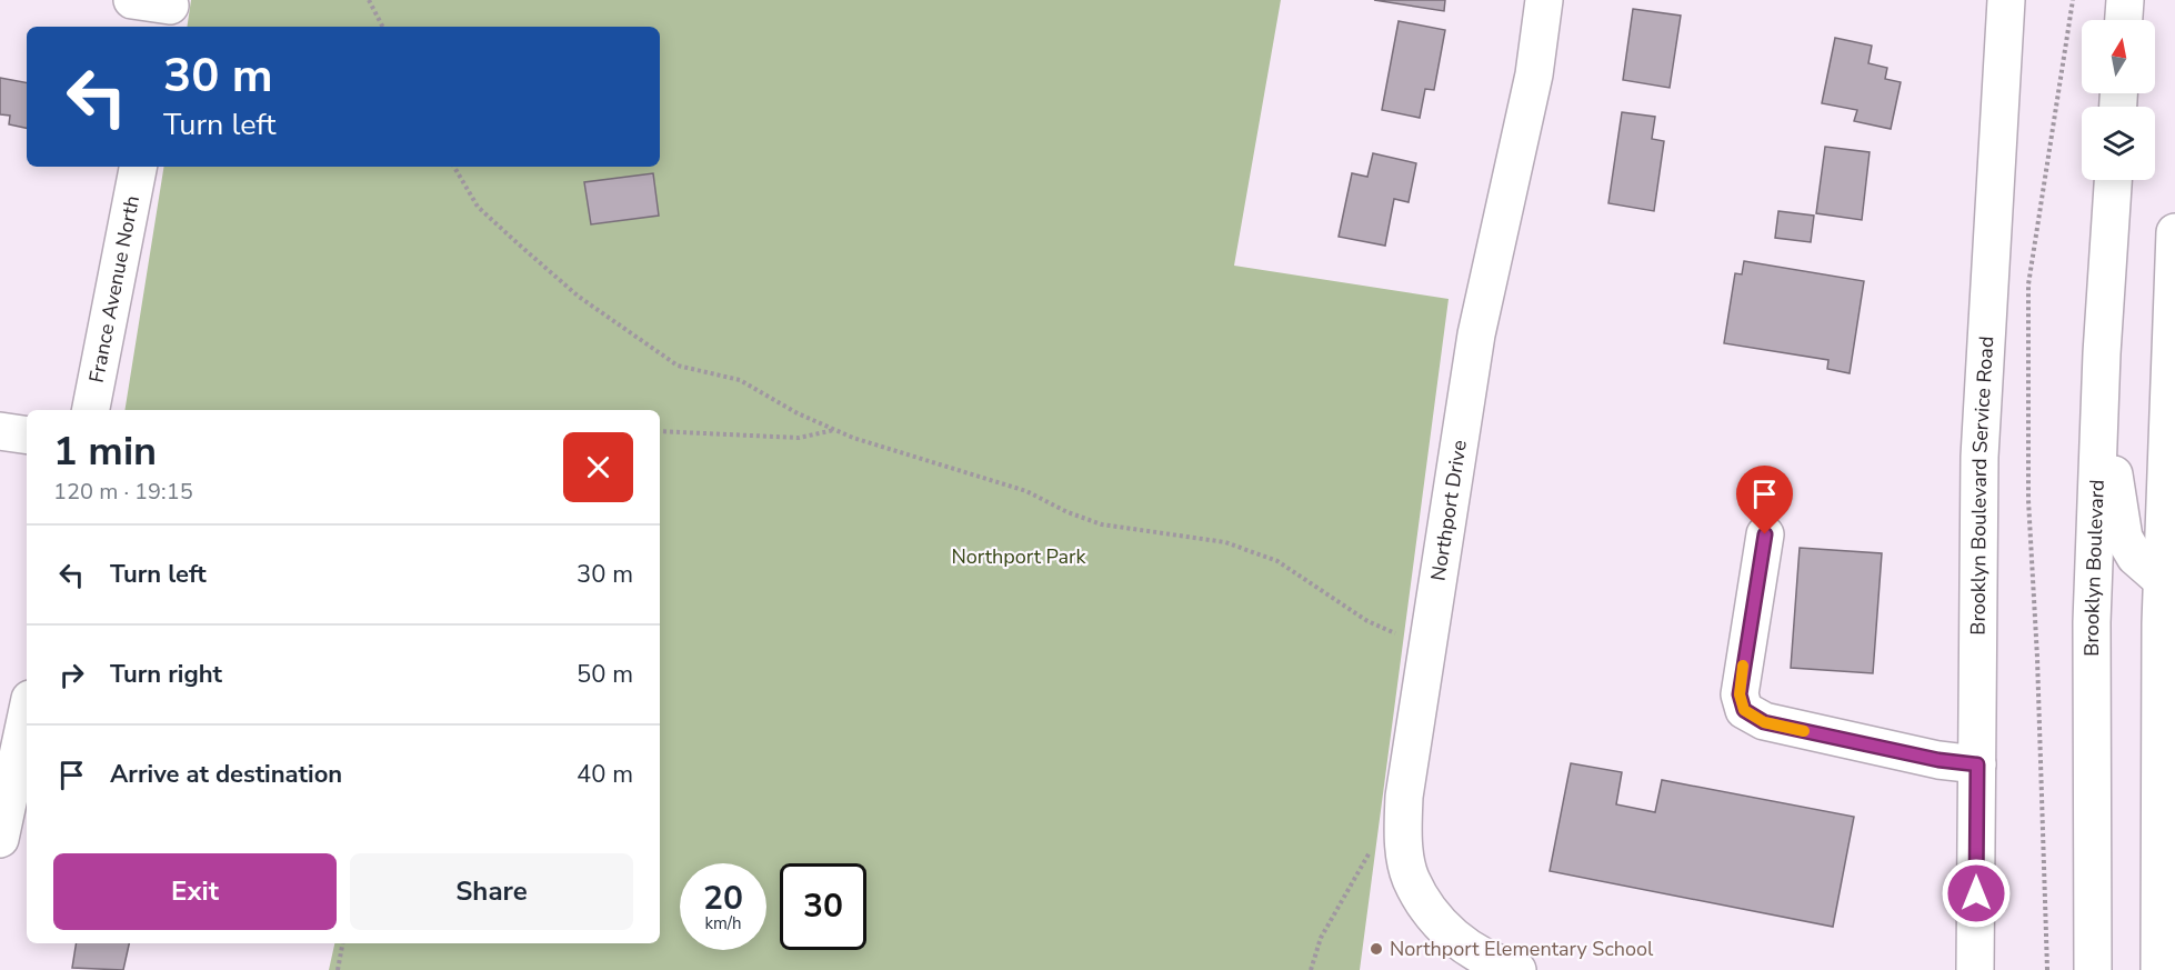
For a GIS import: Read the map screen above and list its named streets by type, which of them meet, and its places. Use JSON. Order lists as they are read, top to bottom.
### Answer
{
  "streets": {
    "street": [
      "France Avenue North",
      "Brooklyn Boulevard Service Road",
      "Northport Drive",
      "Brooklyn Boulevard"
    ]
  },
  "parks": ["Northport Park"],
  "places": ["Northport Elementary School"],
  "north": "top",
  "page": {
    "turn": ["30 m", "Turn left"],
    "heading": ["1 min", "120 m · 19:15"],
    "list": [
      {
        "name": "Turn left",
        "value": "30 m"
      },
      {
        "name": "Turn right",
        "value": "50 m"
      },
      {
        "name": "Arrive at destination",
        "value": "40 m"
      }
    ],
    "buttons": ["Exit", "Share"],
    "speed": "20 km/h",
    "limit": "30"
  }
}
